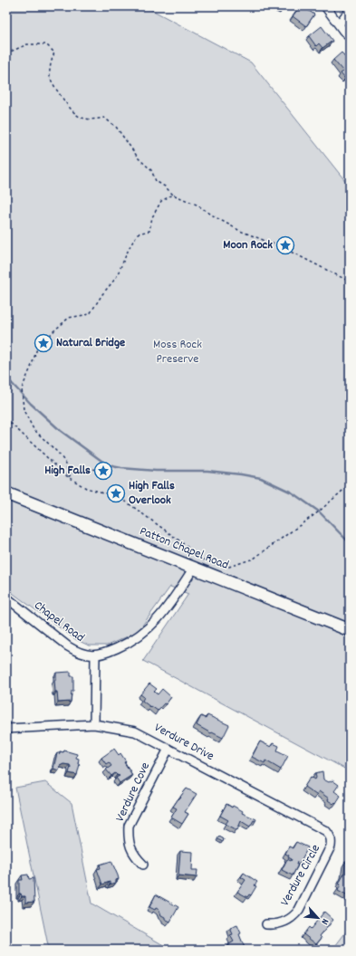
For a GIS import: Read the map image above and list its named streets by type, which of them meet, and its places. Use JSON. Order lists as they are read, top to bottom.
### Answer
{
  "streets": {
    "street": [
      "Patton Chapel Road",
      "Chapel Road",
      "Verdure Drive",
      "Verdure Cove",
      "Verdure Circle"
    ]
  },
  "crossings": [
    ["Patton Chapel Road", "Chapel Road"],
    ["Verdure Drive", "Verdure Cove"],
    ["Verdure Drive", "Verdure Circle"]
  ],
  "parks": ["Moss Rock Preserve"],
  "places": {
    "place": [
      "Moon Rock",
      "Natural Bridge",
      "High Falls",
      "High Falls Overlook"
    ]
  },
  "north": "bottom right"
}
